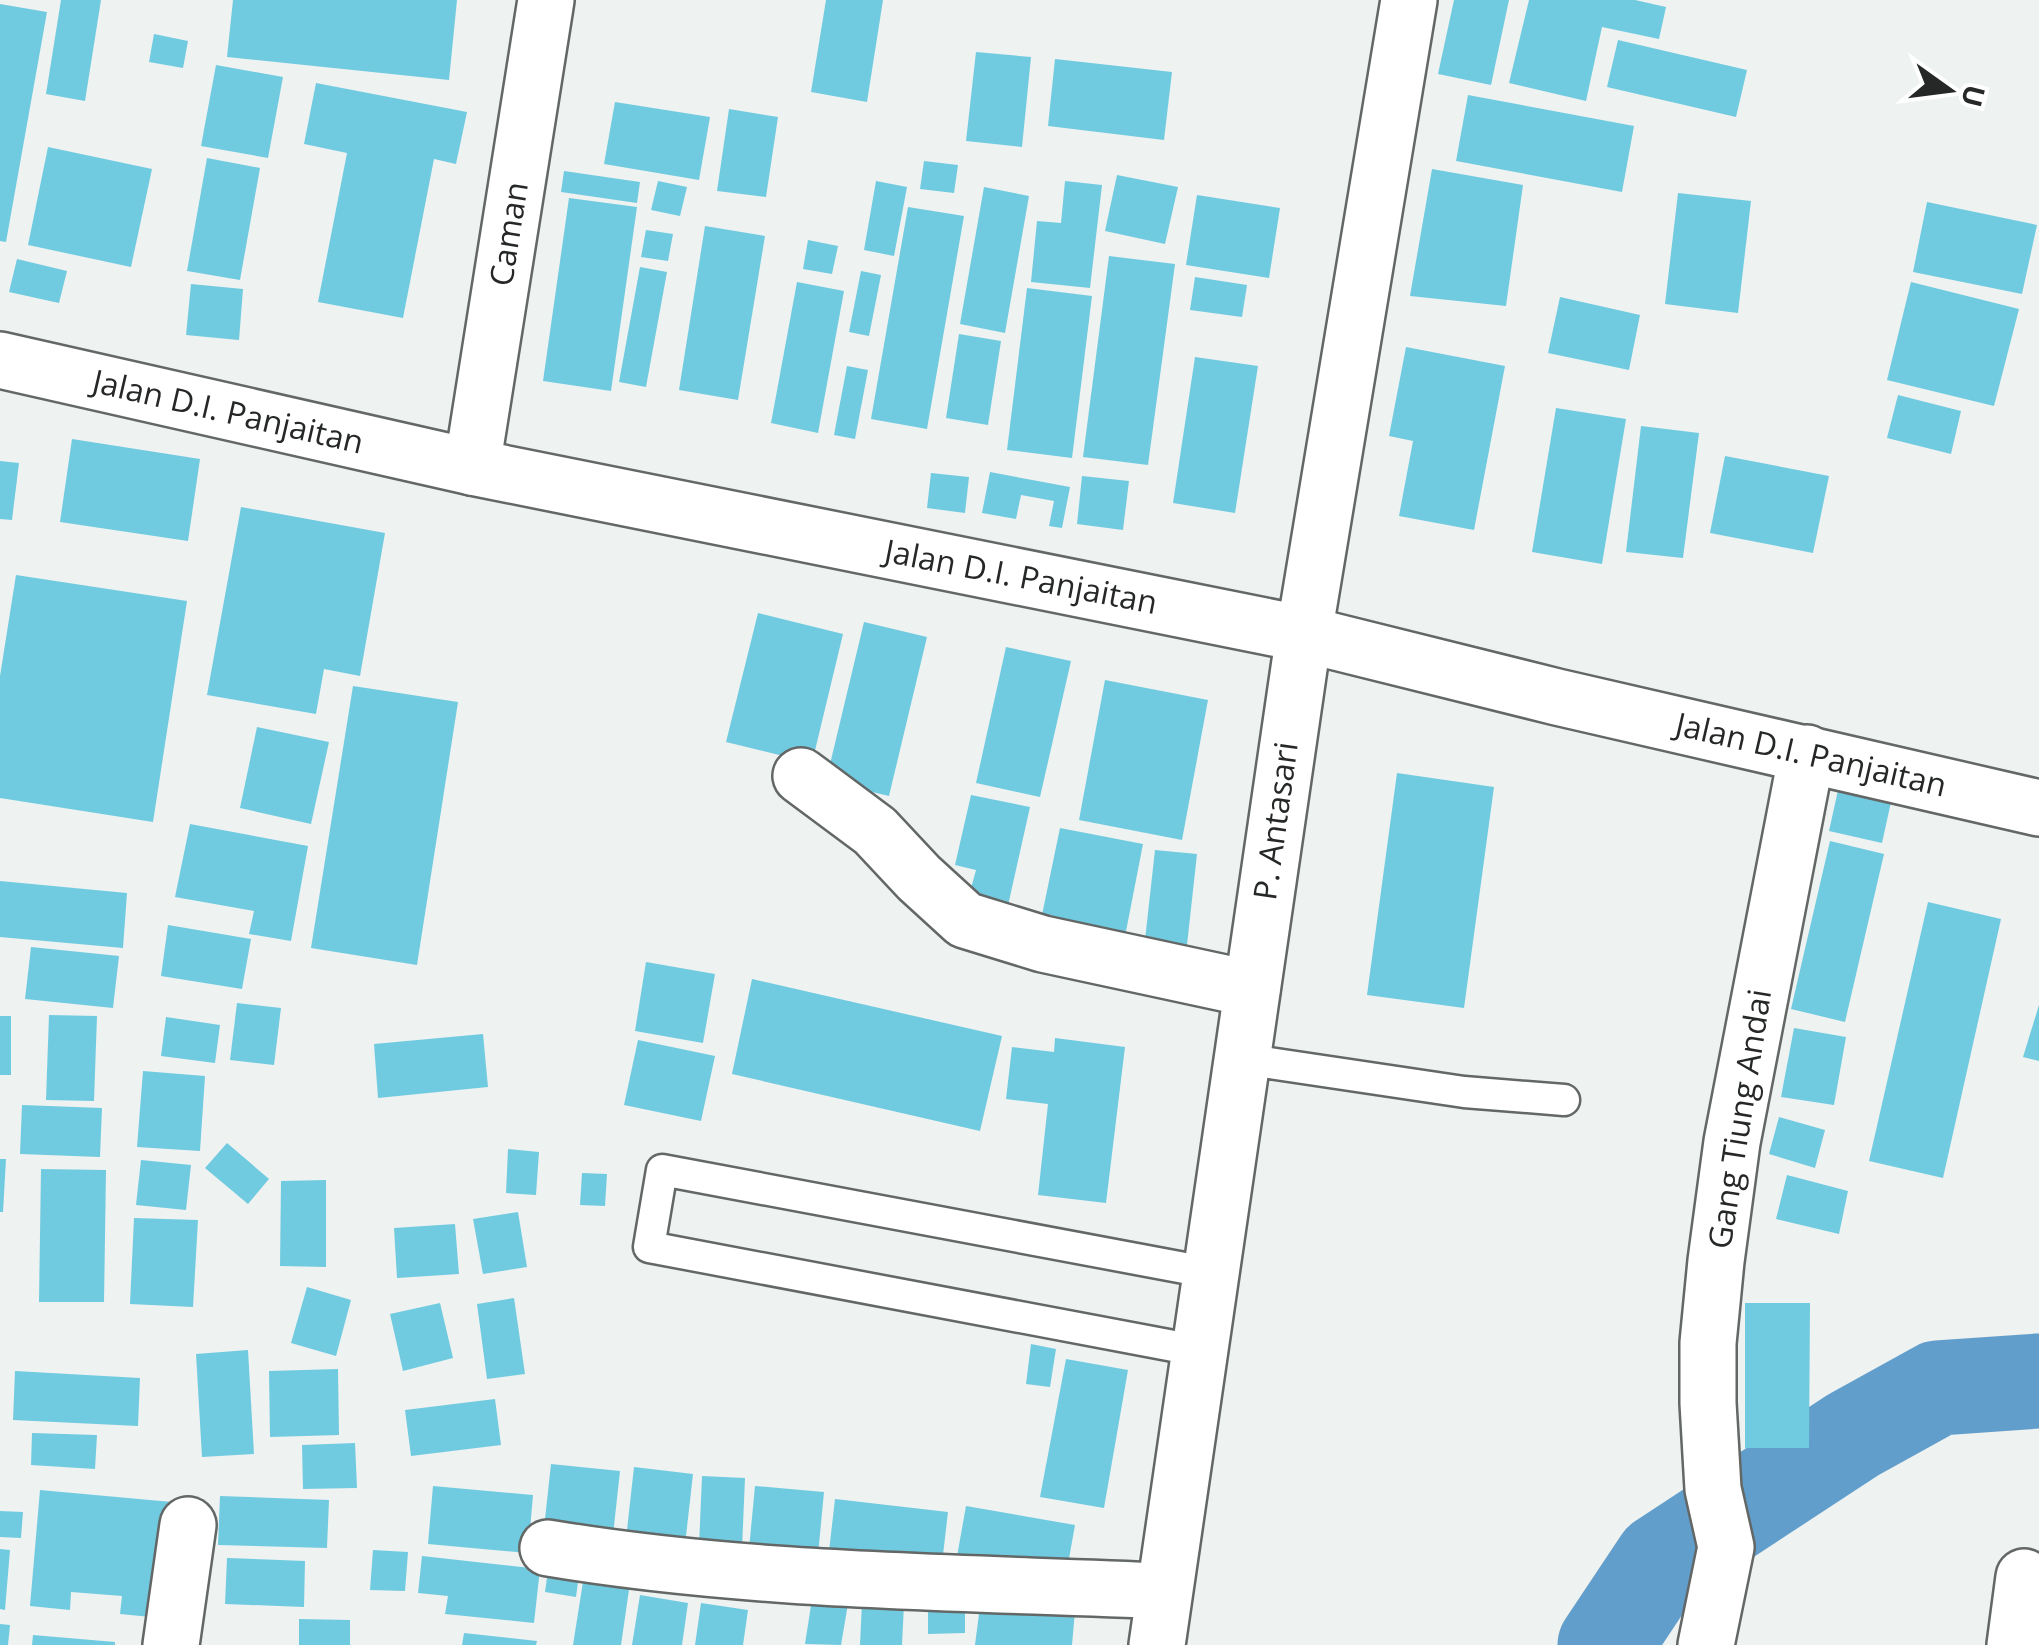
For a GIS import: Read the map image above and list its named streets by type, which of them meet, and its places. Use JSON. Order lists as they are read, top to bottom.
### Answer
{
  "streets": {
    "street": [
      "Caman",
      "Jalan D.I. Panjaitan",
      "P. Antasari",
      "Gang Tiung Andai"
    ]
  },
  "crossings": [
    ["Caman", "Jalan D.I. Panjaitan"],
    ["Jalan D.I. Panjaitan", "P. Antasari"],
    ["Jalan D.I. Panjaitan", "Gang Tiung Andai"]
  ],
  "north": "right"
}
